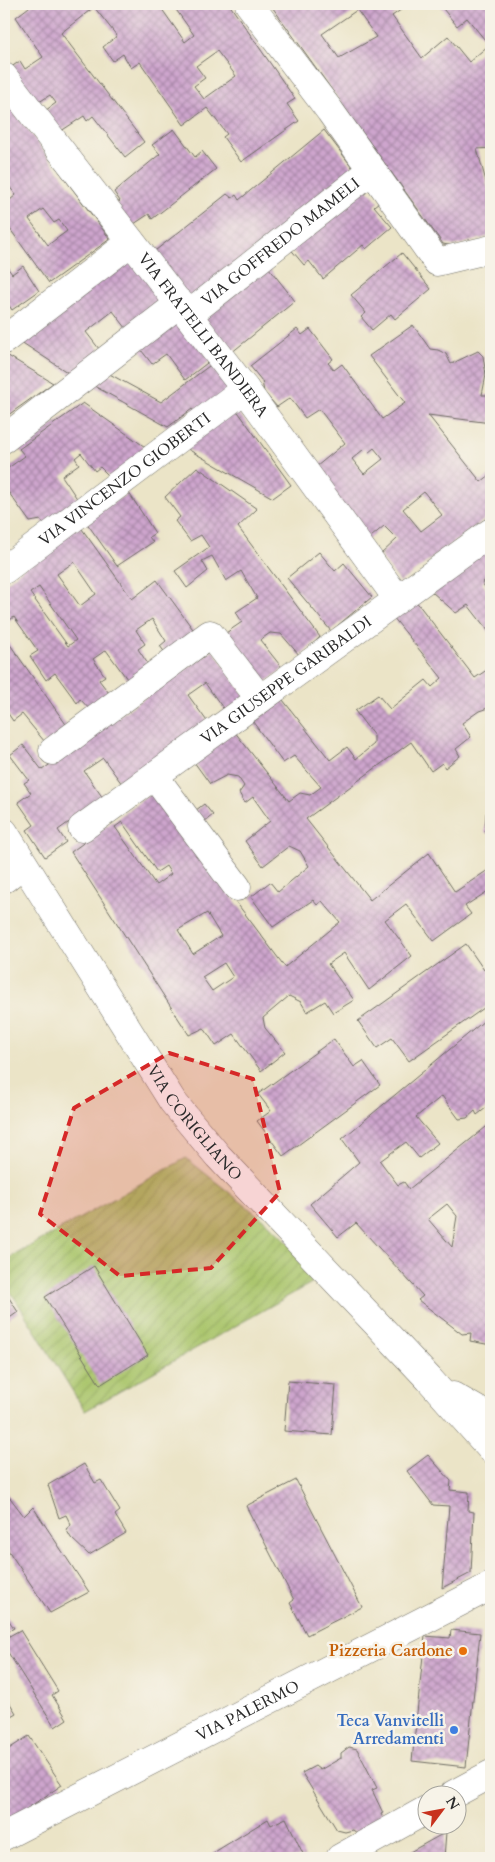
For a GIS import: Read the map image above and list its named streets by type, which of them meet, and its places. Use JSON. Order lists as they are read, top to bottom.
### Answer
{
  "streets": {
    "street": [
      "VIA GOFFREDO MAMELI",
      "VIA FRATELLI BANDIERA",
      "VIA VINCENZO GIOBERTI",
      "VIA GIUSEPPE GARIBALDI",
      "VIA CORIGLIANO",
      "VIA PALERMO"
    ]
  },
  "crossings": [
    ["VIA GOFFREDO MAMELI", "VIA FRATELLI BANDIERA"],
    ["VIA FRATELLI BANDIERA", "VIA VINCENZO GIOBERTI"],
    ["VIA FRATELLI BANDIERA", "VIA GIUSEPPE GARIBALDI"]
  ],
  "places": ["Pizzeria Cardone", "Teca Vanvitelli Arredamenti"],
  "north": "top right"
}
